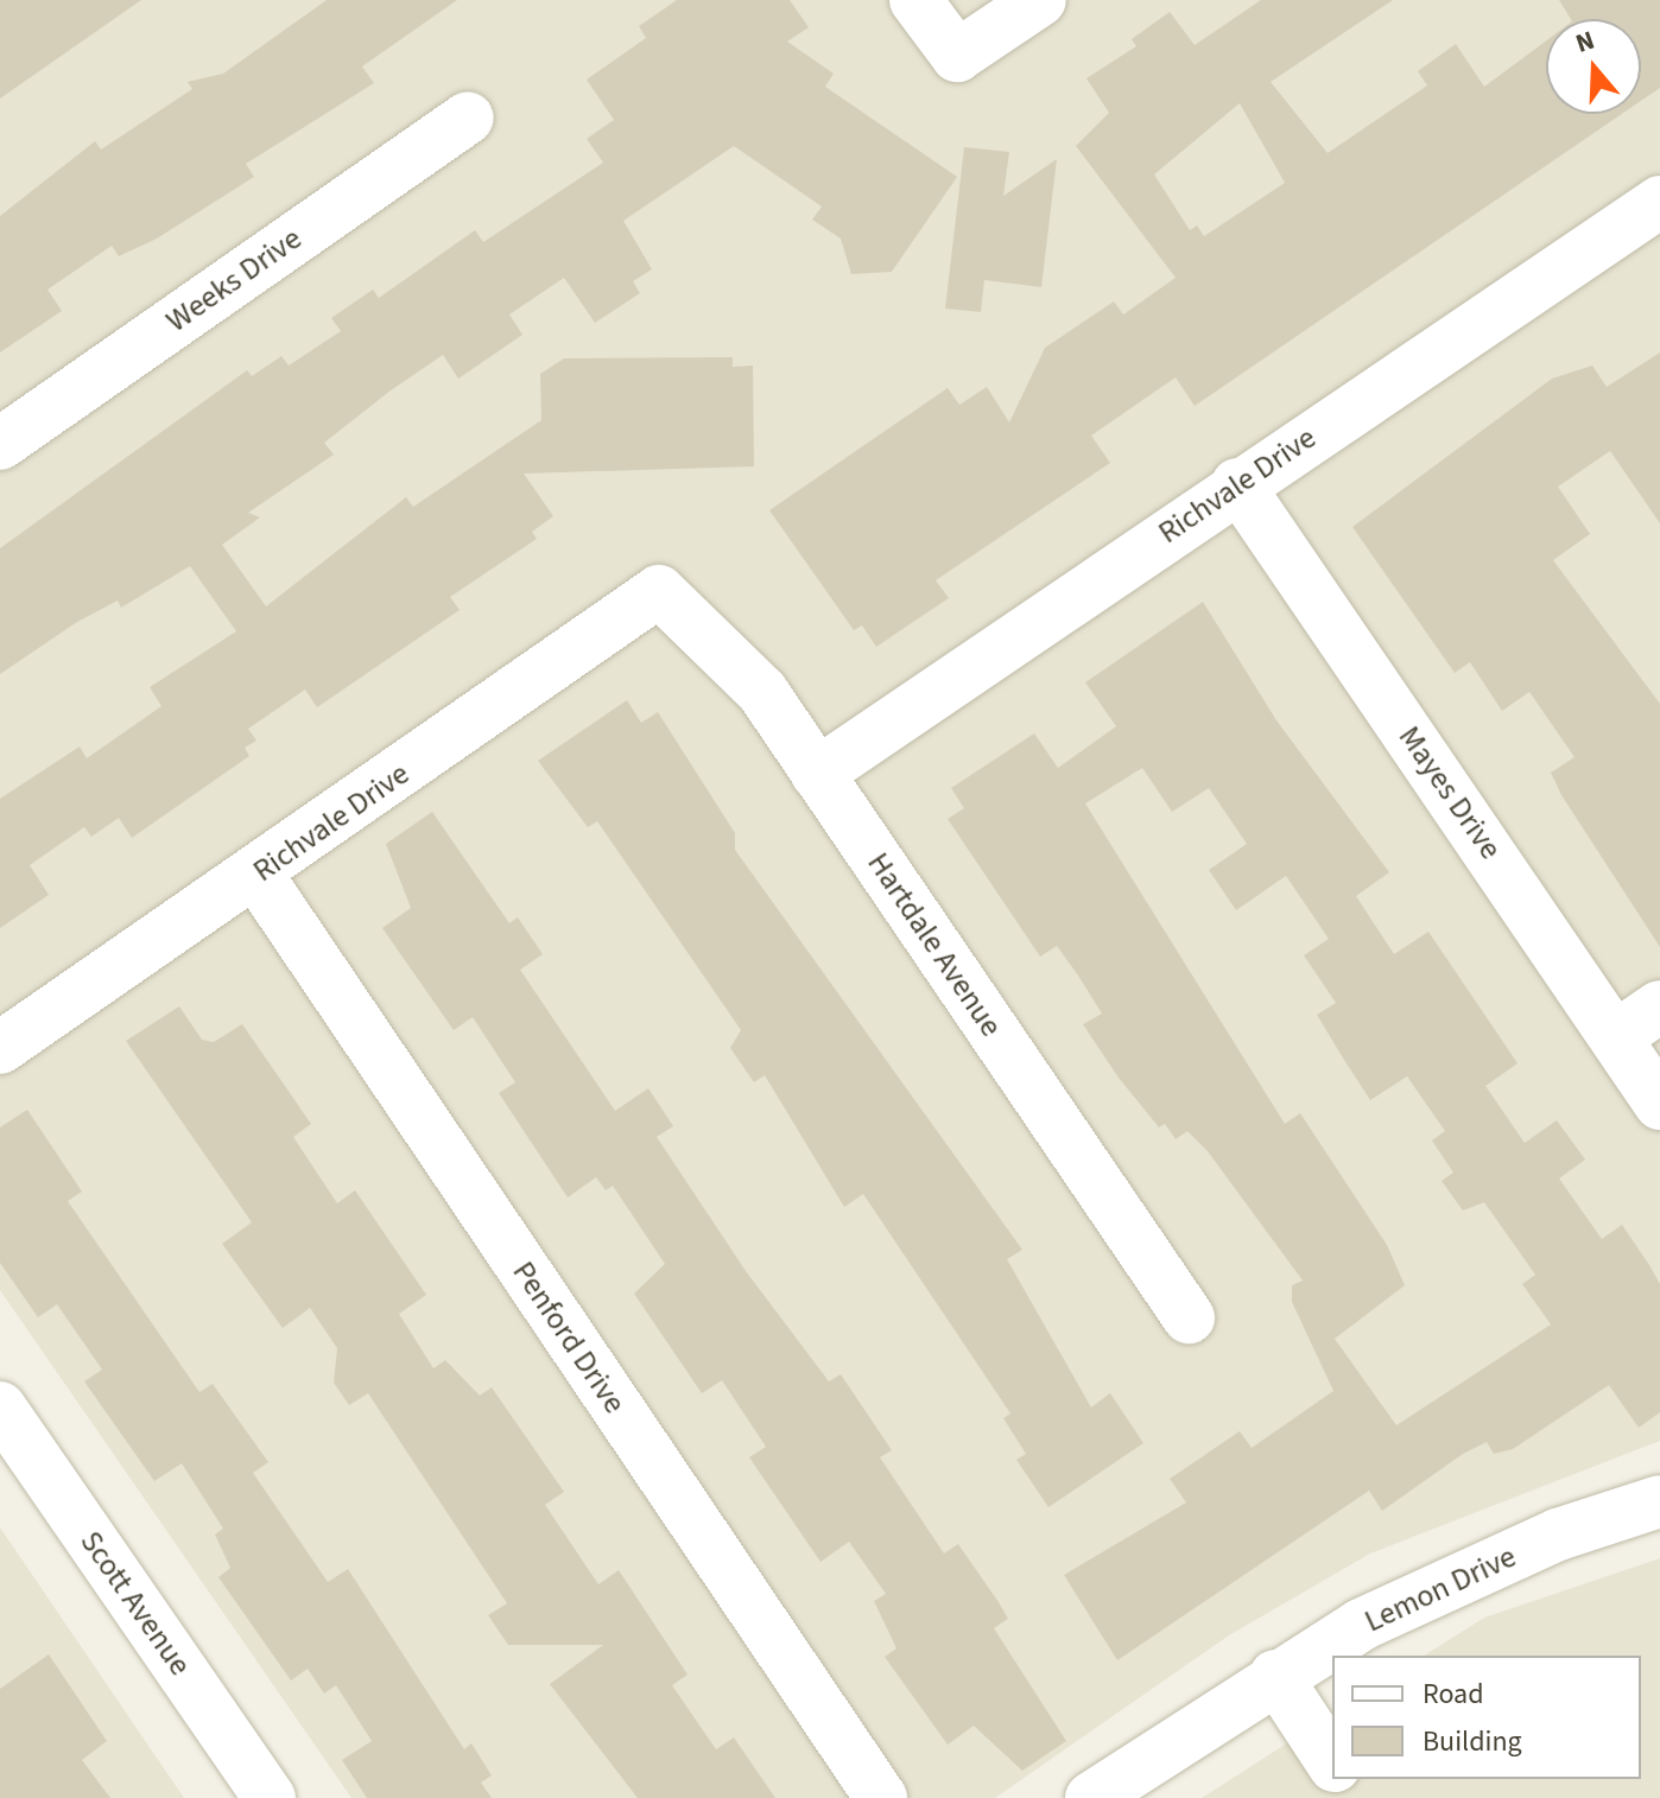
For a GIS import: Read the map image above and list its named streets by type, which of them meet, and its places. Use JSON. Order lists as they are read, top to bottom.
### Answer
{
  "streets": {
    "street": [
      "Weeks Drive",
      "Richvale Drive",
      "Mayes Drive",
      "Hartdale Avenue",
      "Penford Drive",
      "Lemon Drive",
      "Scott Avenue"
    ]
  },
  "crossings": [
    ["Richvale Drive", "Mayes Drive"],
    ["Richvale Drive", "Hartdale Avenue"],
    ["Richvale Drive", "Penford Drive"]
  ],
  "legend": ["Road", "Building"],
  "north": "top"
}
